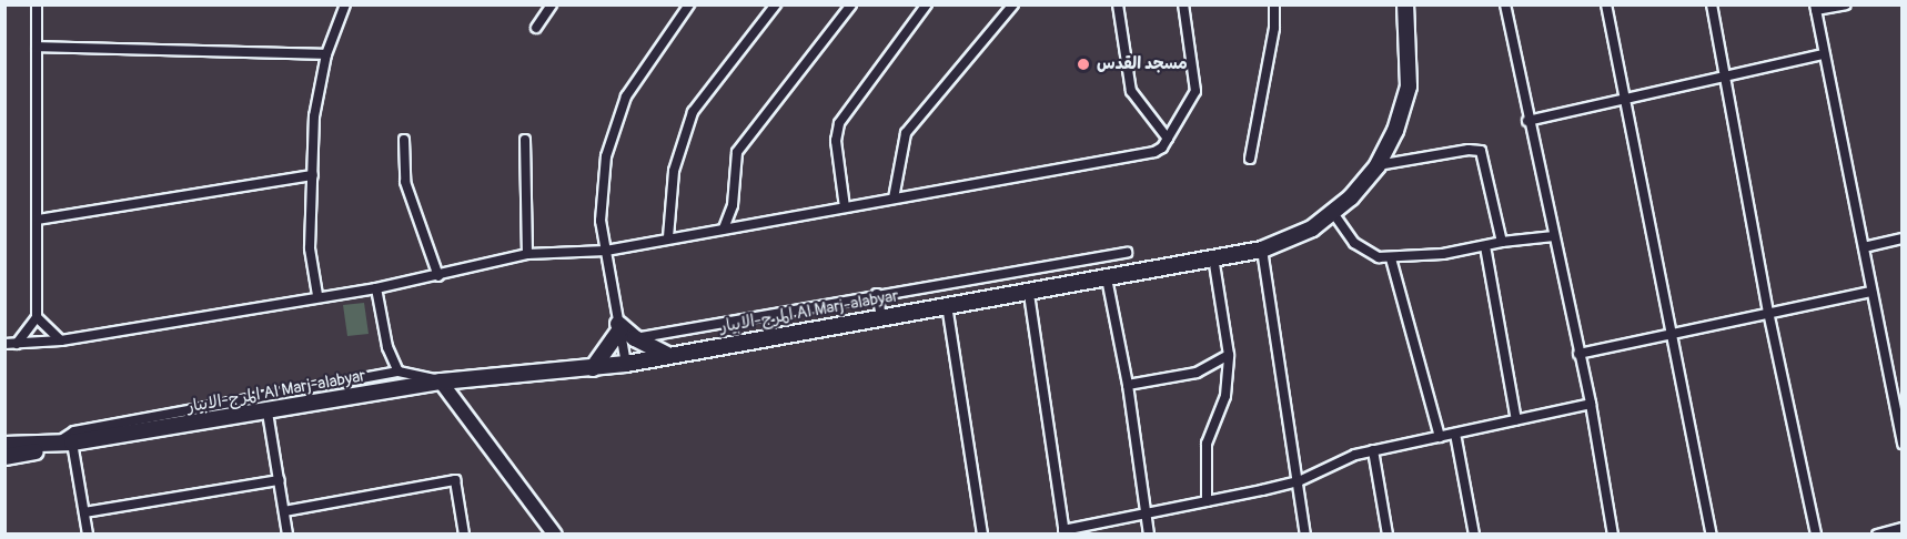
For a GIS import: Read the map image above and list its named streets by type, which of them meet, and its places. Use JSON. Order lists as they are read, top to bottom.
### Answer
{
  "streets": {
    "main road": ["المرج-الابيار Al Marj-alabyar"]
  },
  "places": ["مسجد القدس"]
}
